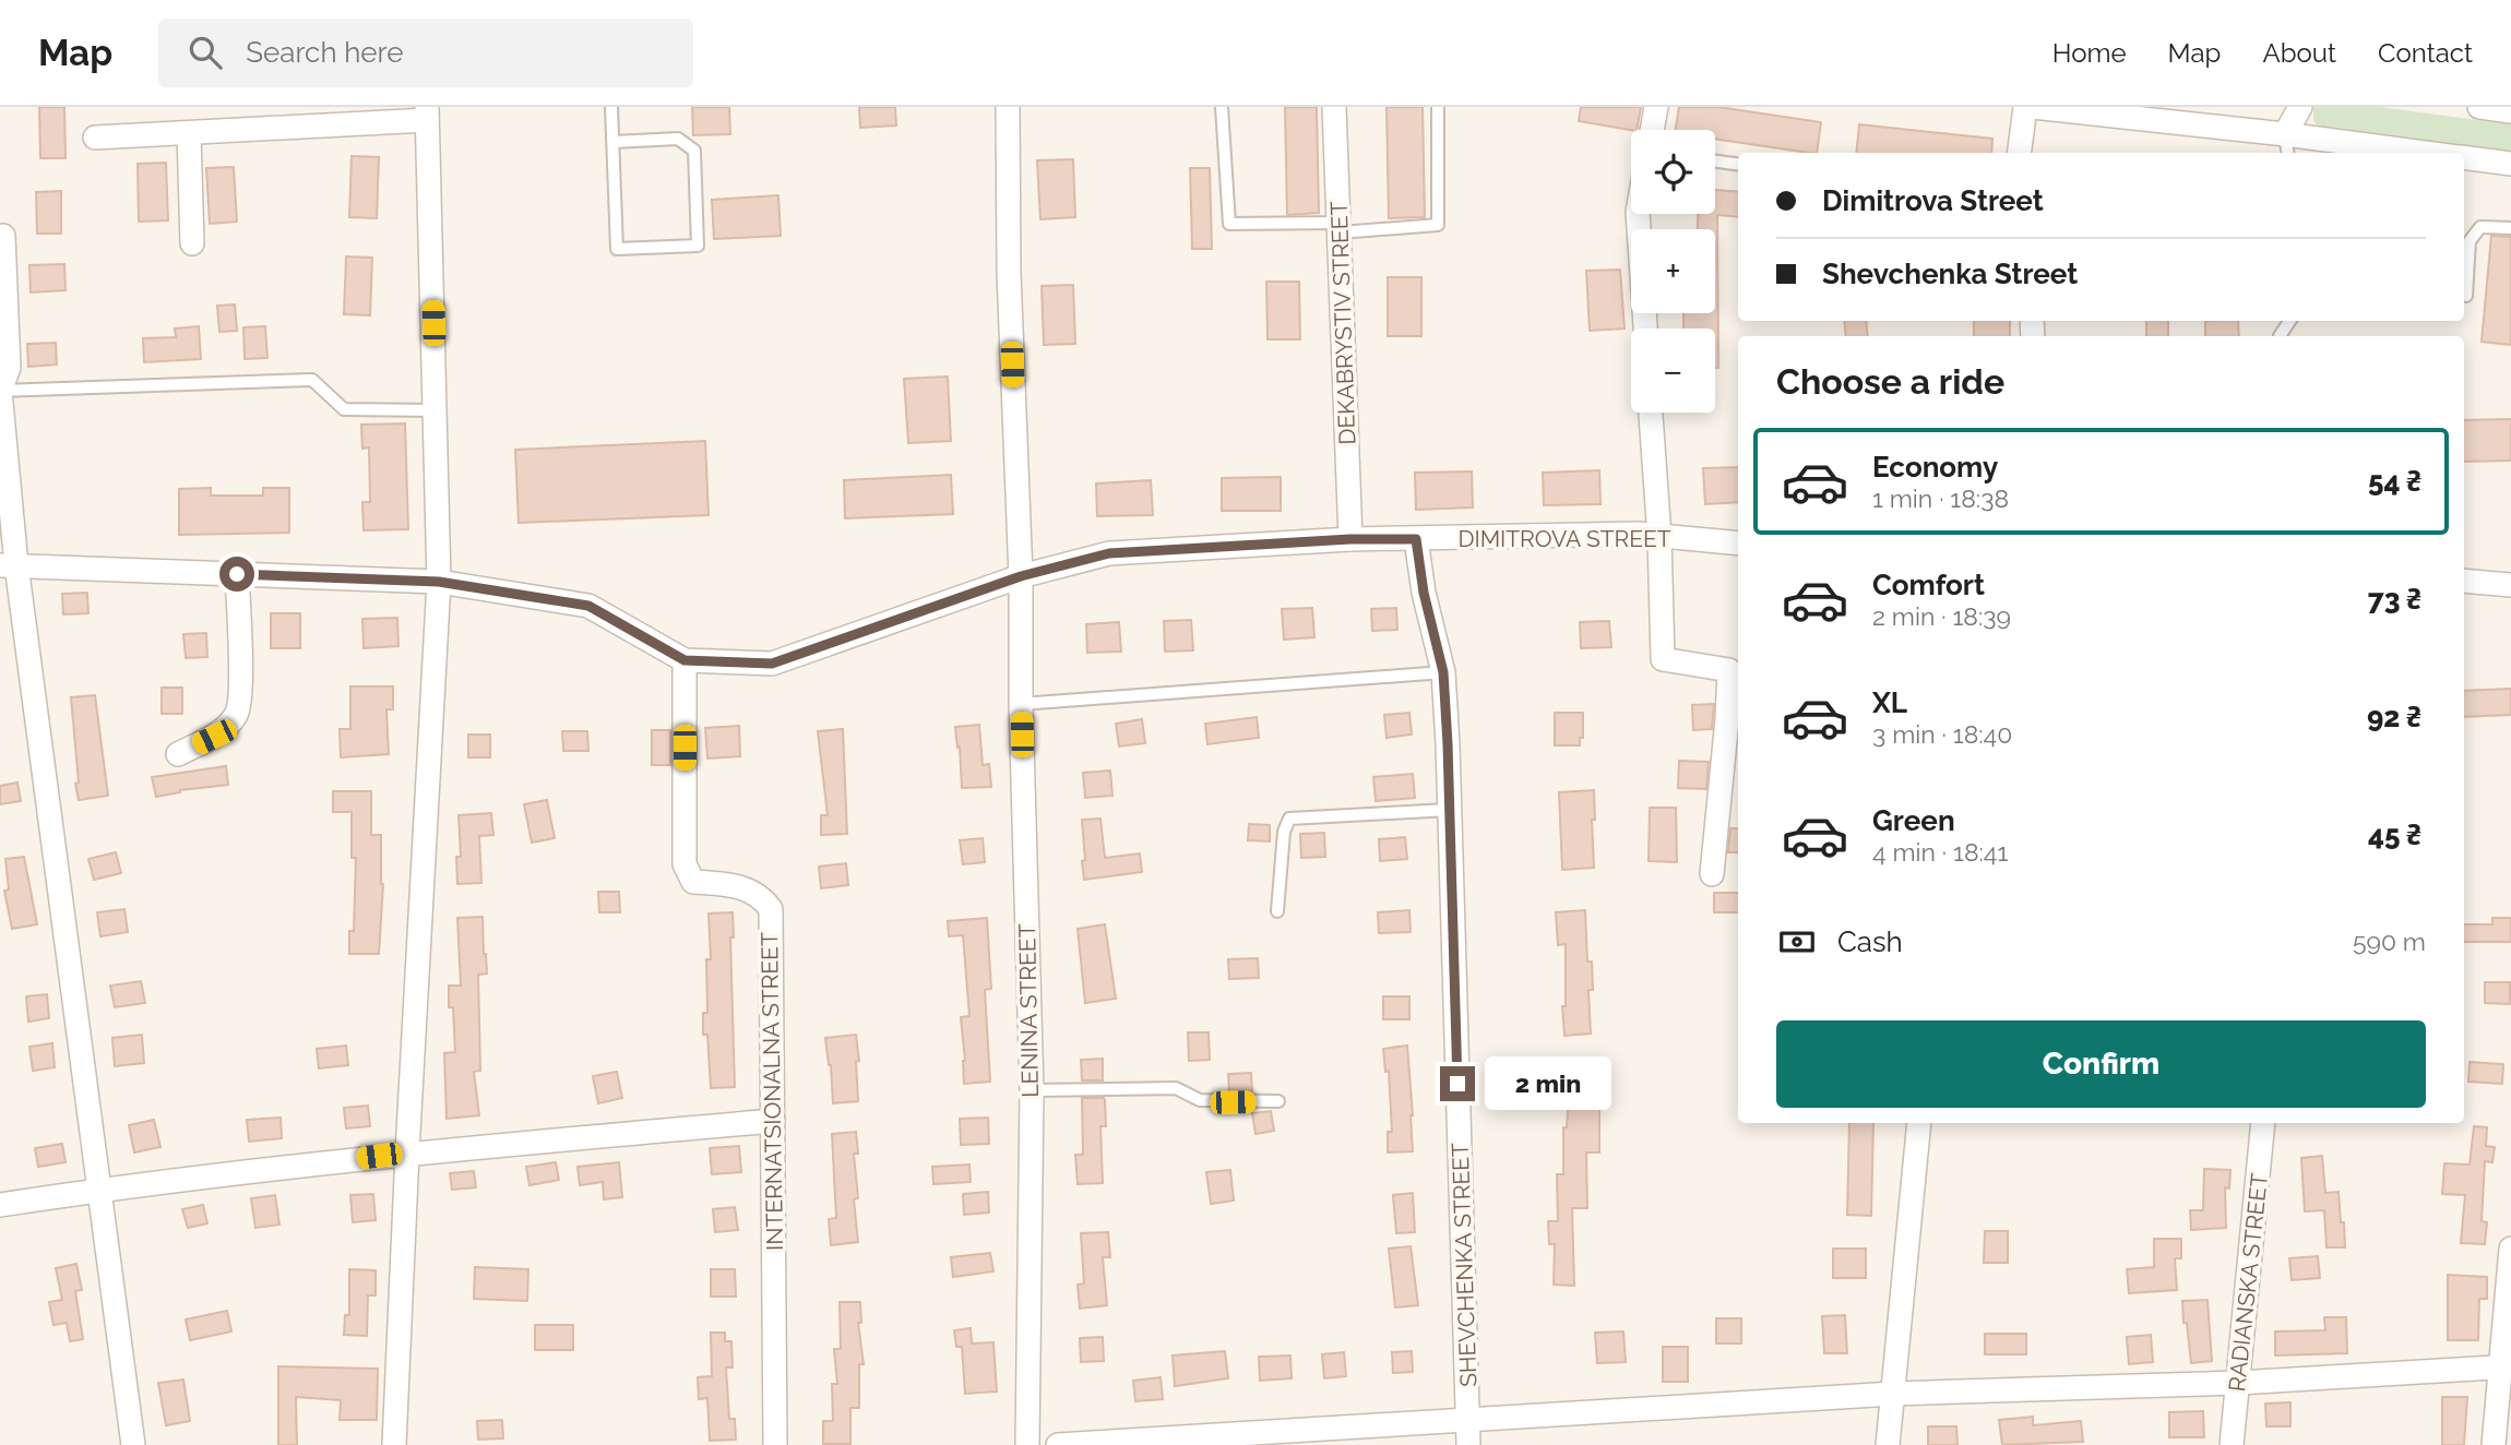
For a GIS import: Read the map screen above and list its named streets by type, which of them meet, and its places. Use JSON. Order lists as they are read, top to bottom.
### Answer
{
  "streets": {
    "street": [
      "DEKABRYSTIV STREET",
      "DIMITROVA STREET",
      "LENINA STREET",
      "INTERNATSIONALNA STREET",
      "SHEVCHENKA STREET",
      "RADIANSKA STREET"
    ]
  },
  "crossings": [
    ["DEKABRYSTIV STREET", "DIMITROVA STREET"],
    ["DIMITROVA STREET", "LENINA STREET"],
    ["DIMITROVA STREET", "INTERNATSIONALNA STREET"],
    ["DIMITROVA STREET", "SHEVCHENKA STREET"]
  ],
  "page": {
    "header": "Map",
    "search": "Search here",
    "nav": [
      "Home",
      "Map",
      "About",
      "Contact"
    ],
    "map_buttons": ["+", "−"],
    "banner": ["Dimitrova Street", "Shevchenka Street"],
    "heading": "Choose a ride",
    "list": [
      {
        "name": "Economy",
        "note": "1 min · 18:38",
        "value": "54 ₴"
      },
      {
        "name": "Comfort",
        "note": "2 min · 18:39",
        "value": "73 ₴"
      },
      {
        "name": "XL",
        "note": "3 min · 18:40",
        "value": "92 ₴"
      },
      {
        "name": "Green",
        "note": "4 min · 18:41",
        "value": "45 ₴"
      }
    ],
    "pay": ["Cash", "590 m"],
    "buttons": "Confirm",
    "bubble": "2 min"
  }
}
